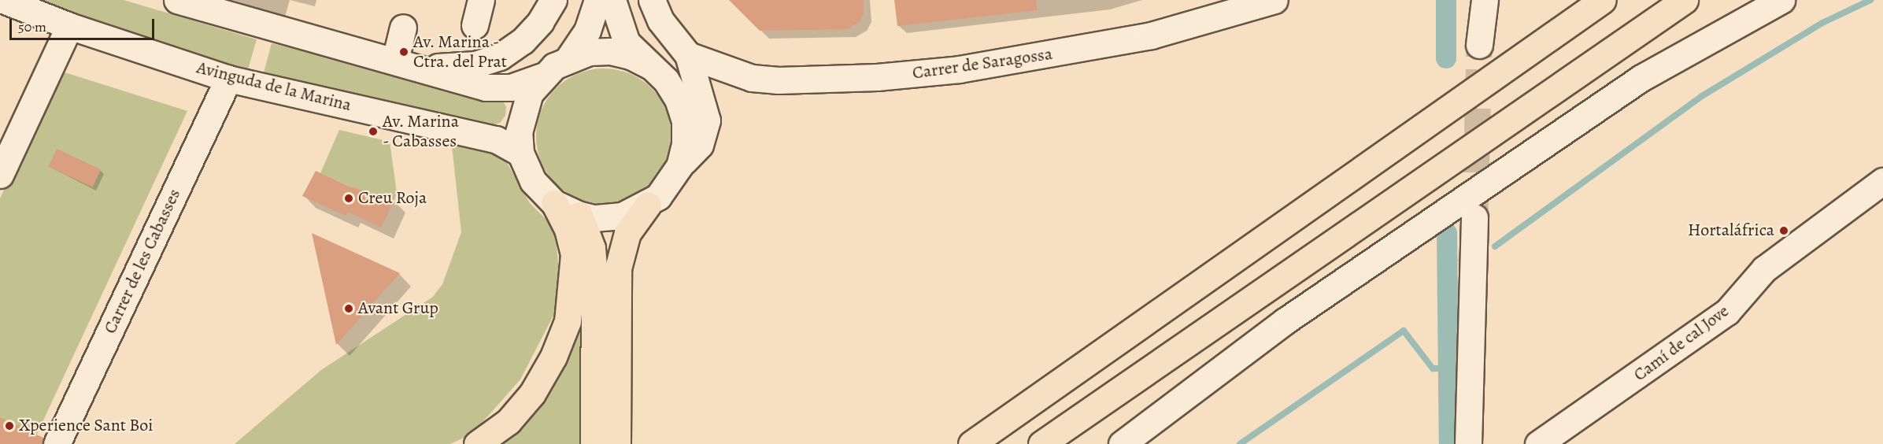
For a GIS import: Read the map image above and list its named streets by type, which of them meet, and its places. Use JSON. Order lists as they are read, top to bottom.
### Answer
{
  "streets": {
    "street": [
      "Carrer de Saragossa",
      "Avinguda de la Marina",
      "Carrer de les Cabasses",
      "Camí de cal Jove"
    ]
  },
  "crossings": [
    ["Avinguda de la Marina", "Carrer de les Cabasses"]
  ],
  "places": [
    "Av. Marina - Ctra. del Prat",
    "Av. Marina - Cabasses",
    "Creu Roja",
    "Hortaláfrica",
    "Avant Grup",
    "Xperience Sant Boi"
  ],
  "scale_bar": "50 m"
}
